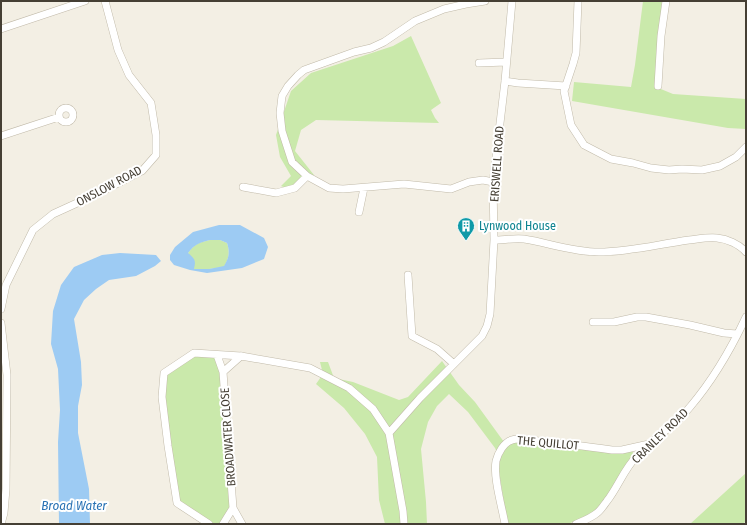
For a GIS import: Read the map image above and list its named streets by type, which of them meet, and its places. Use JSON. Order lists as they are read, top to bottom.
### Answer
{
  "streets": {
    "street": [
      "ERISWELL ROAD",
      "ONSLOW ROAD",
      "CRANLEY ROAD",
      "BROADWATER CLOSE",
      "THE QUILLOT"
    ]
  },
  "crossings": [
    ["CRANLEY ROAD", "THE QUILLOT"]
  ],
  "water": ["Broad Water"],
  "places": {
    "building": ["Lynwood House"]
  }
}
